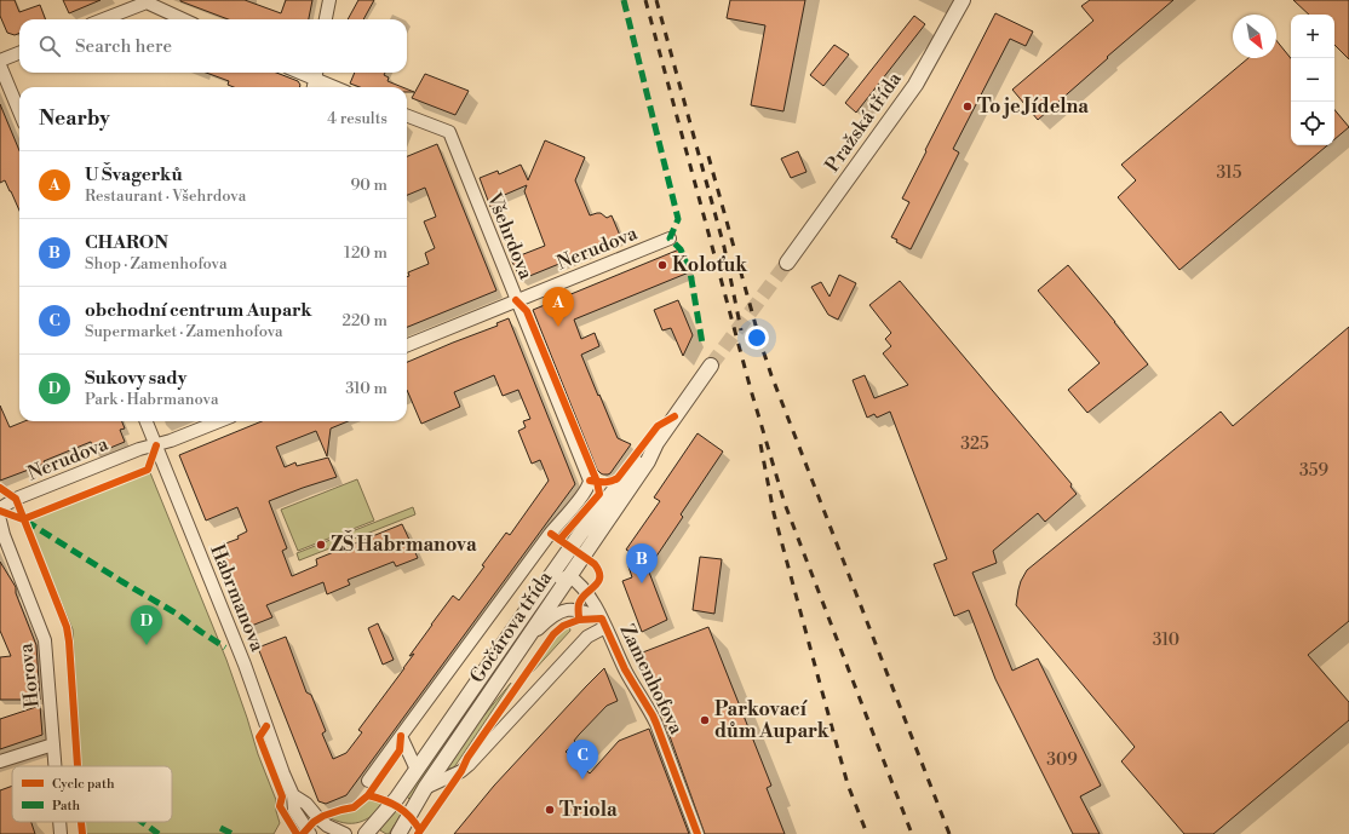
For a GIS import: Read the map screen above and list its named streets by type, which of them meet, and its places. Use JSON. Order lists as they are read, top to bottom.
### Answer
{
  "streets": {
    "street": [
      "Pražská třída",
      "Všehrdova",
      "Nerudova",
      "Habrmanova",
      "Gočárova třída",
      "Horova",
      "Zamenhofova"
    ]
  },
  "crossings": [
    ["Všehrdova", "Nerudova"],
    ["Všehrdova", "Gočárova třída"],
    ["Nerudova", "Habrmanova"],
    ["Gočárova třída", "Zamenhofova"]
  ],
  "places": [
    "To je Jídelna",
    "Koloťuk",
    "ZŠ Habrmanova",
    "Parkovací dům Aupark",
    "Triola"
  ],
  "house_numbers": [
    "315",
    "325",
    "359",
    "310",
    "309"
  ],
  "legend": ["Cycle path", "Path"],
  "north": "bottom right",
  "page": {
    "map_buttons": ["+", "−"],
    "search": "Search here",
    "heading": ["Nearby", "4 results"],
    "list": [
      {
        "mark": "A",
        "name": "U Švagerků",
        "note": "Restaurant · Všehrdova",
        "value": "90 m"
      },
      {
        "mark": "B",
        "name": "CHARON",
        "note": "Shop · Zamenhofova",
        "value": "120 m"
      },
      {
        "mark": "C",
        "name": "obchodní centrum Aupark",
        "note": "Supermarket · Zamenhofova",
        "value": "220 m"
      },
      {
        "mark": "D",
        "name": "Sukovy sady",
        "note": "Park · Habrmanova",
        "value": "310 m"
      }
    ],
    "pins": [
      "A",
      "B",
      "D",
      "C"
    ]
  }
}
